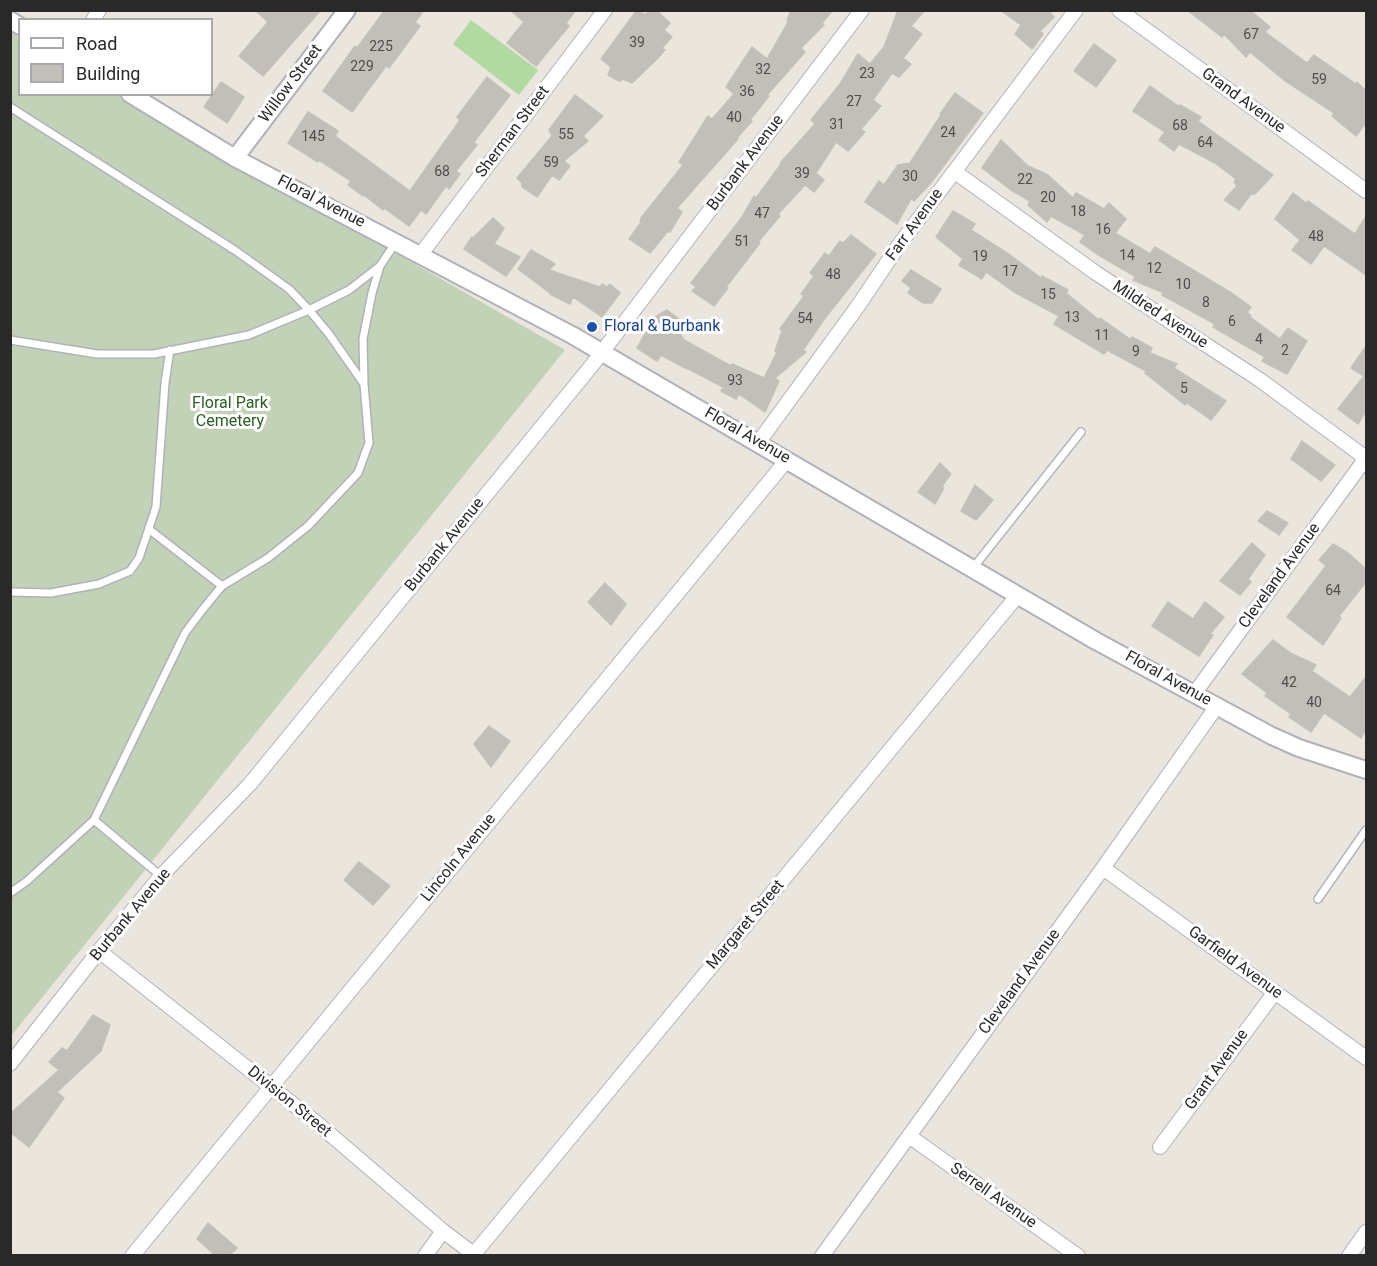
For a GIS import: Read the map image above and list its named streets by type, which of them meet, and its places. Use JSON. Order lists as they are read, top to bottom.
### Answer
{
  "streets": {
    "street": [
      "Willow Street",
      "Grand Avenue",
      "Sherman Street",
      "Burbank Avenue",
      "Floral Avenue",
      "Farr Avenue",
      "Mildred Avenue",
      "Cleveland Avenue",
      "Lincoln Avenue",
      "Margaret Street",
      "Garfield Avenue",
      "Grant Avenue",
      "Division Street",
      "Serrell Avenue"
    ]
  },
  "crossings": [
    ["Willow Street", "Floral Avenue"],
    ["Sherman Street", "Floral Avenue"],
    ["Burbank Avenue", "Floral Avenue"],
    ["Burbank Avenue", "Division Street"],
    ["Floral Avenue", "Farr Avenue"],
    ["Floral Avenue", "Cleveland Avenue"],
    ["Floral Avenue", "Lincoln Avenue"],
    ["Floral Avenue", "Margaret Street"],
    ["Farr Avenue", "Mildred Avenue"],
    ["Mildred Avenue", "Cleveland Avenue"],
    ["Cleveland Avenue", "Garfield Avenue"],
    ["Cleveland Avenue", "Serrell Avenue"],
    ["Lincoln Avenue", "Division Street"],
    ["Margaret Street", "Division Street"],
    ["Garfield Avenue", "Grant Avenue"]
  ],
  "parks": ["Floral Park Cemetery"],
  "places": ["Floral & Burbank"],
  "house_numbers": [
    "67",
    "39",
    "225",
    "229",
    "32",
    "23",
    "59",
    "36",
    "27",
    "40",
    "31",
    "68",
    "24",
    "55",
    "145",
    "64",
    "59",
    "68",
    "39",
    "30",
    "22",
    "20",
    "18",
    "47",
    "16",
    "48",
    "51",
    "14",
    "19",
    "12",
    "17",
    "48",
    "10",
    "15",
    "8",
    "13",
    "54",
    "6",
    "11",
    "4",
    "2",
    "9",
    "93",
    "5",
    "64",
    "42",
    "40"
  ],
  "legend": ["Road", "Building"]
}
